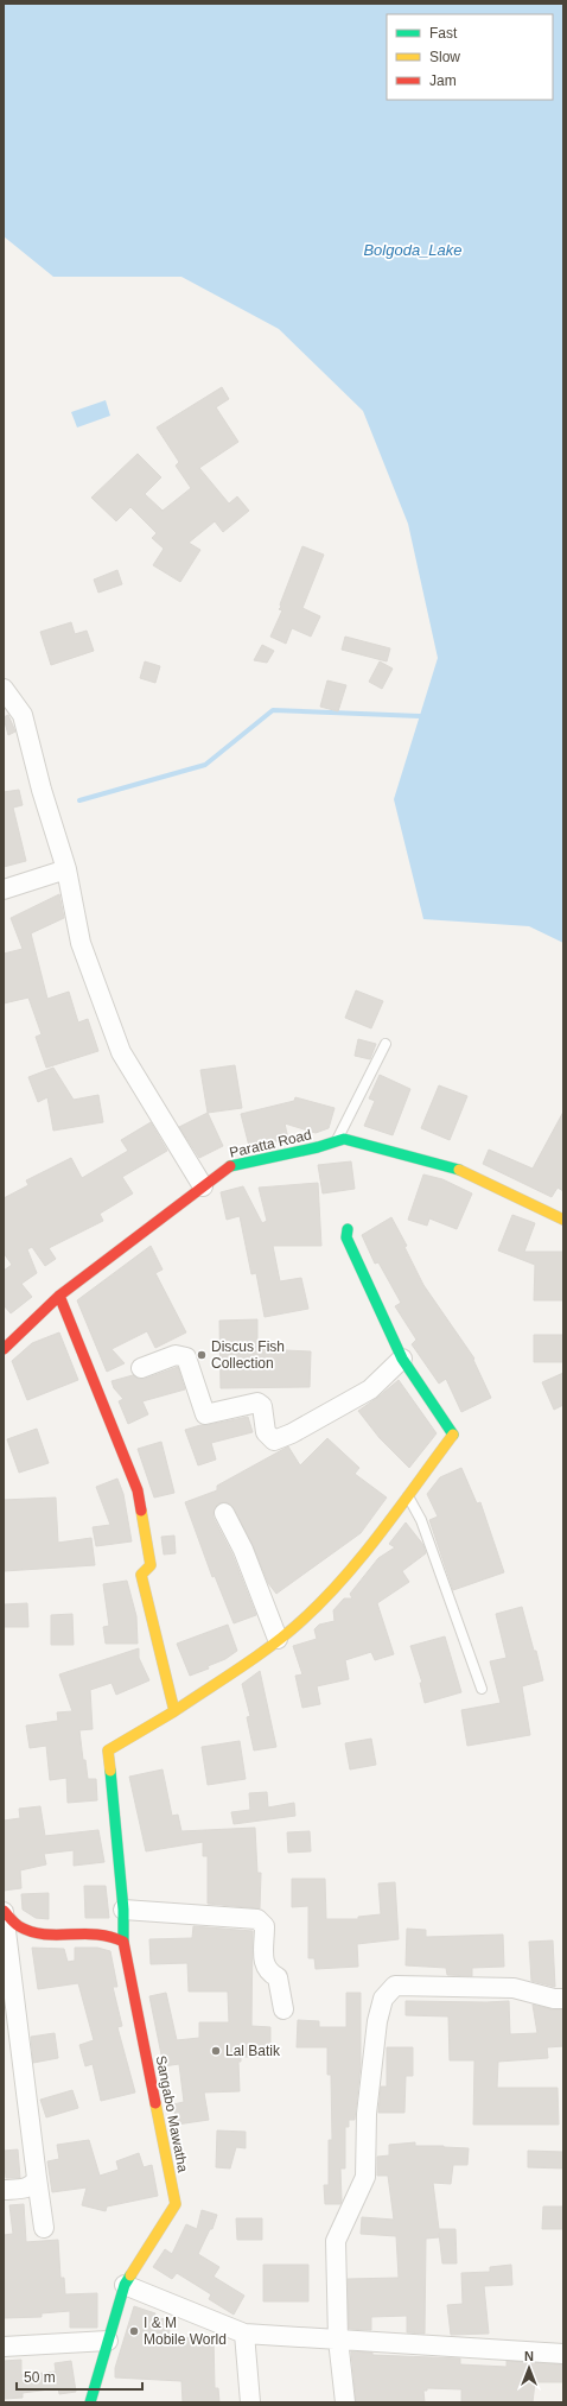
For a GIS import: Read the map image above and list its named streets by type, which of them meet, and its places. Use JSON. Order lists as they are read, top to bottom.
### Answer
{
  "streets": {
    "street": ["Paratta Road", "Sangabo Mawatha"]
  },
  "water": ["Bolgoda_Lake"],
  "places": ["Discus Fish Collection", "Lal Batik", "I & M Mobile World"],
  "legend": ["Fast", "Slow", "Jam"],
  "scale_bar": "50 m",
  "north": "top"
}
